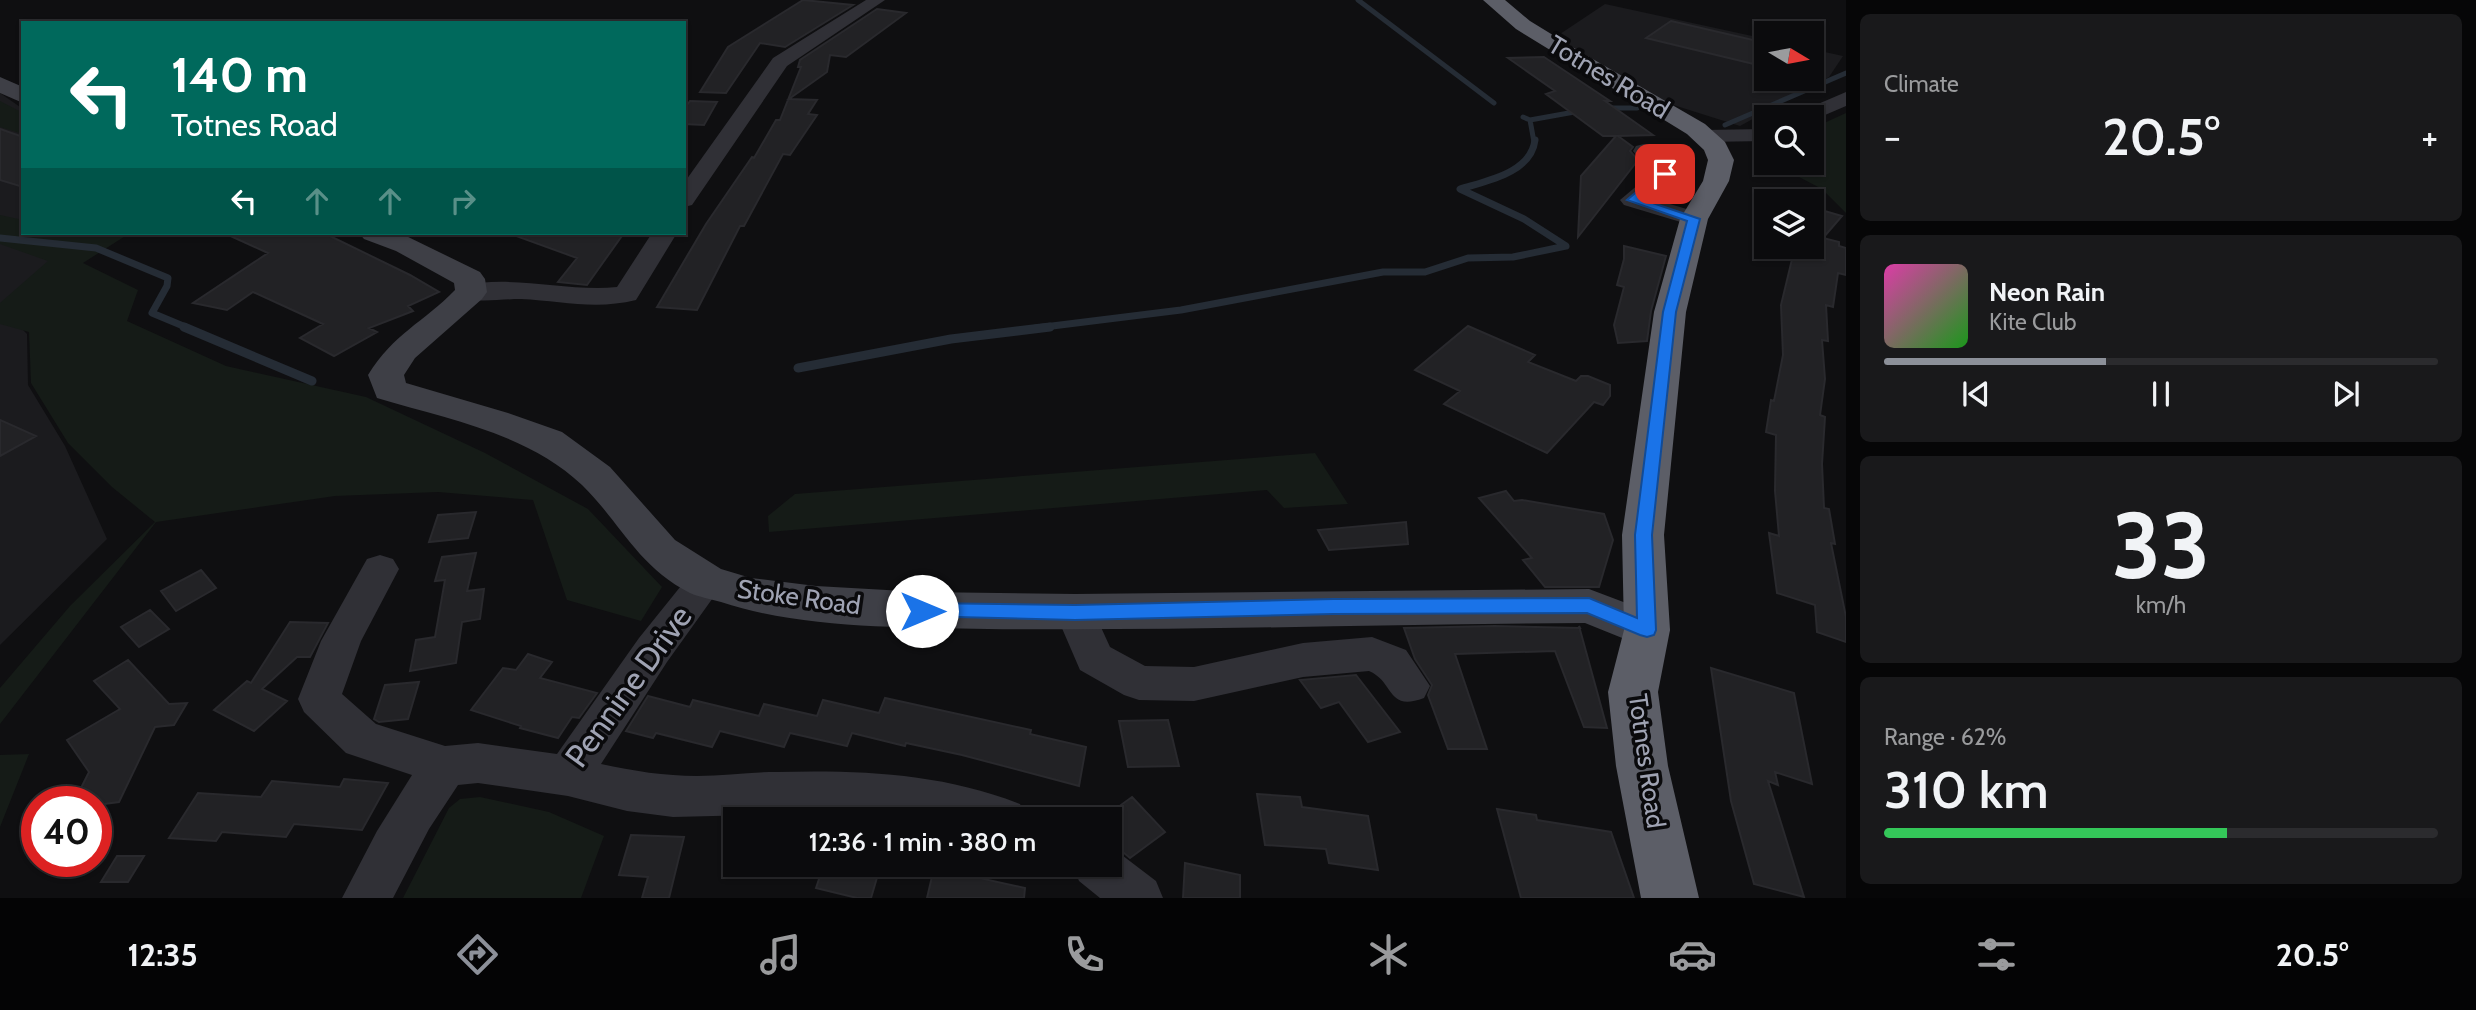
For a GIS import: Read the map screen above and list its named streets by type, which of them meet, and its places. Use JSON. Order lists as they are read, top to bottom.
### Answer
{
  "streets": {
    "highway": ["Totnes Road"],
    "street": ["Stoke Road", "Pennine Drive"]
  },
  "crossings": [
    ["Totnes Road", "Stoke Road"],
    ["Stoke Road", "Pennine Drive"]
  ],
  "north": "right",
  "page": {
    "tile": [
      "Climate",
      ["33", "km/h"],
      ["Range · 62%", "310 km"]
    ],
    "turn": ["140 m", "Totnes Road"],
    "heat": ["−", "20.5°", "+"],
    "song": ["Neon Rain", "Kite Club"],
    "limit": "40",
    "trip": "12:36 · 1 min · 380 m",
    "tabs": ["12:35", "20.5°"]
  }
}
